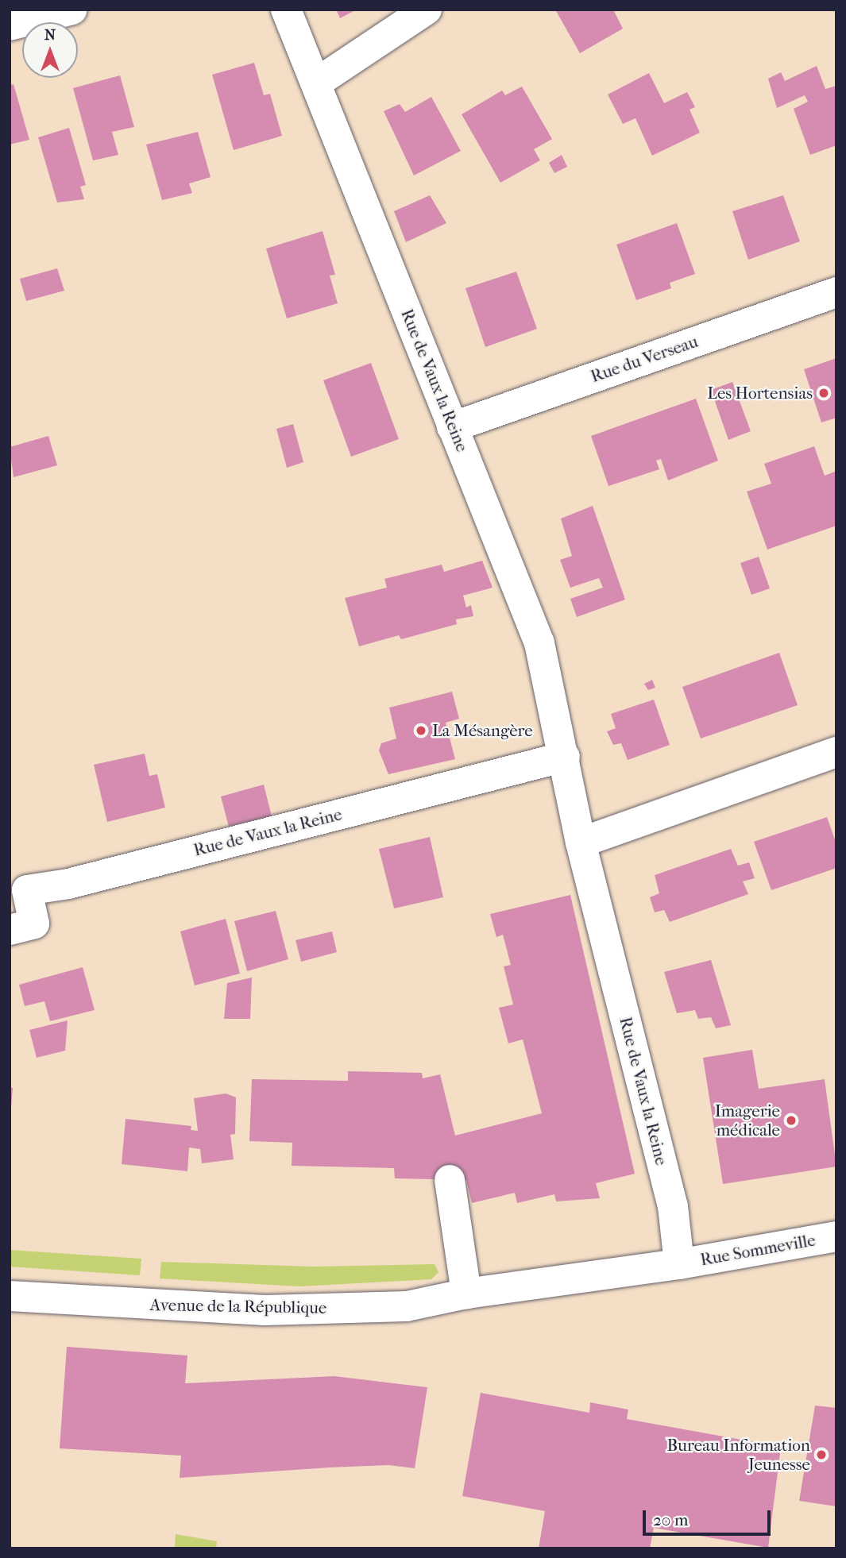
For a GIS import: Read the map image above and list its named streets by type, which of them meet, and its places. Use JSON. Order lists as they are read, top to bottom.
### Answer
{
  "streets": {
    "street": [
      "Rue du Verseau",
      "Rue de Vaux la Reine",
      "Rue Sommeville",
      "Avenue de la République"
    ]
  },
  "crossings": [
    ["Rue du Verseau", "Rue de Vaux la Reine"],
    ["Rue de Vaux la Reine", "Rue Sommeville"],
    ["Rue de Vaux la Reine", "Avenue de la République"],
    ["Rue Sommeville", "Avenue de la République"]
  ],
  "places": [
    "Les Hortensias",
    "La Mésangère",
    "Imagerie médicale",
    "Bureau Information Jeunesse"
  ],
  "scale_bar": "20 m",
  "north": "top"
}
